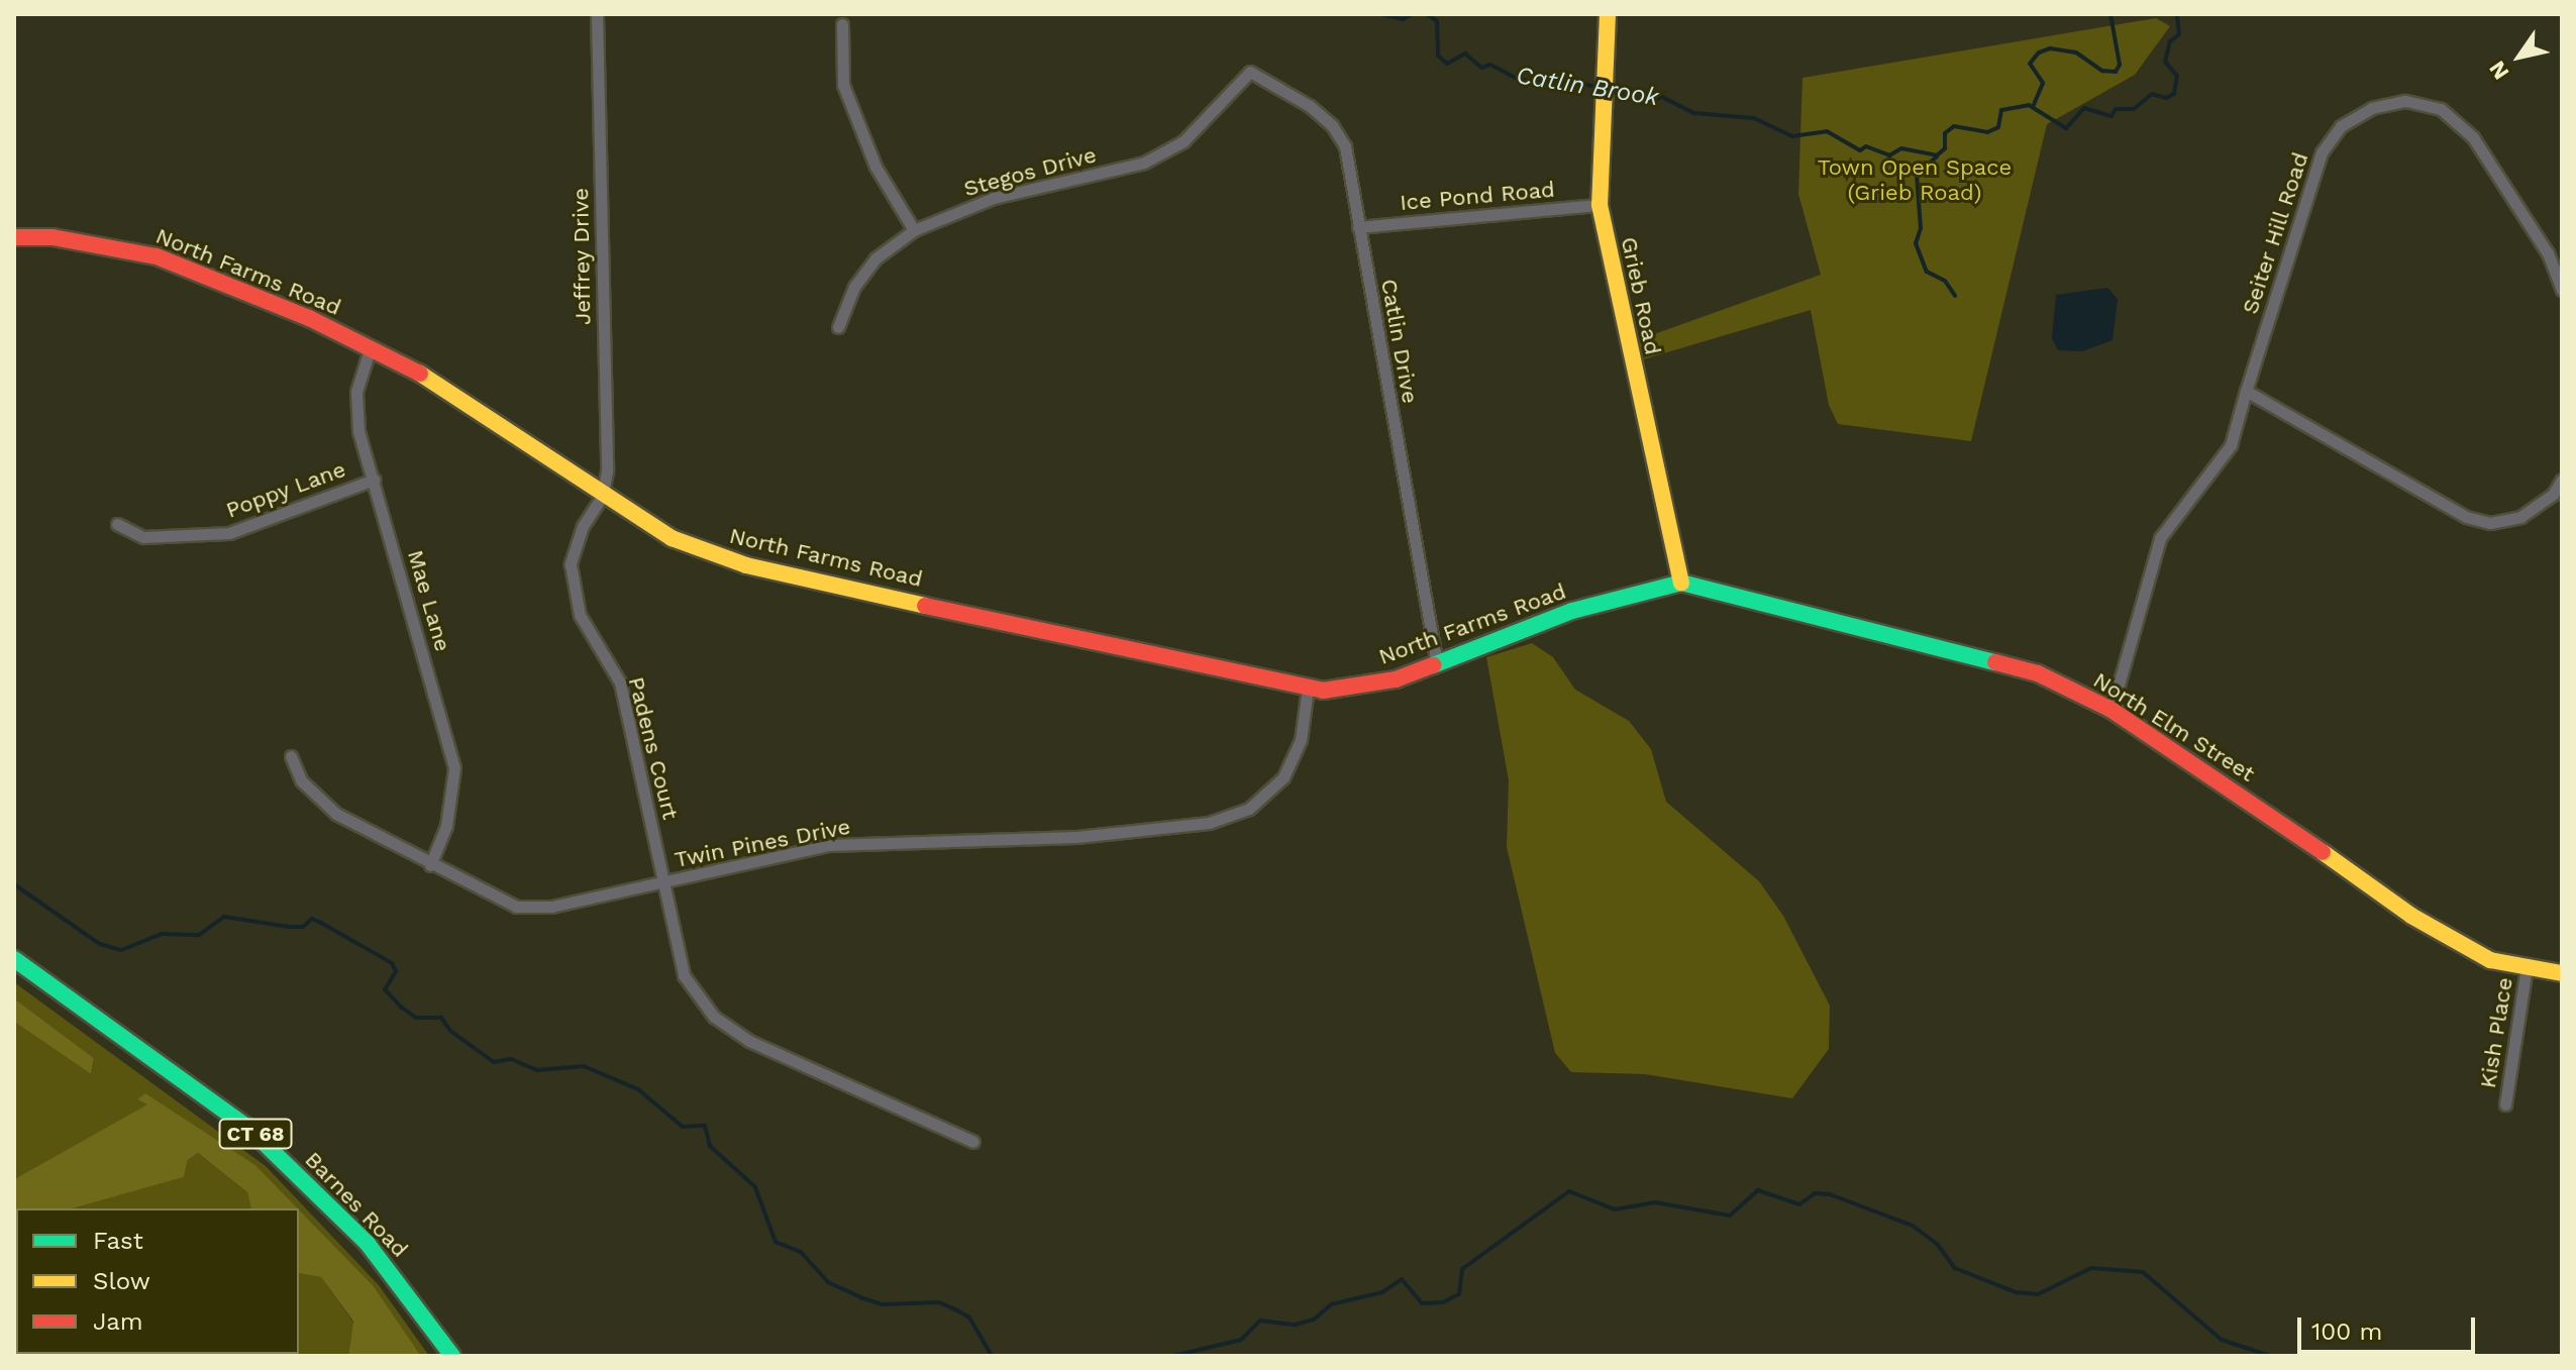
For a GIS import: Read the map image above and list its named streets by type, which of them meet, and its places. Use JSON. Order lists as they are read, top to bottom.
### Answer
{
  "streets": {
    "main road": [
      "North Farms Road",
      "Grieb Road",
      "North Elm Street",
      "CT 68",
      "Barnes Road"
    ],
    "street": [
      "Stegos Drive",
      "Ice Pond Road",
      "Seiter Hill Road",
      "Jeffrey Drive",
      "Catlin Drive",
      "Poppy Lane",
      "Mae Lane",
      "Padens Court",
      "Twin Pines Drive",
      "Kish Place"
    ]
  },
  "crossings": [
    ["Stegos Drive", "Catlin Drive"],
    ["Ice Pond Road", "Grieb Road"],
    ["Ice Pond Road", "Catlin Drive"],
    ["Seiter Hill Road", "North Elm Street"],
    ["Jeffrey Drive", "North Farms Road"],
    ["Jeffrey Drive", "Padens Court"],
    ["North Farms Road", "Grieb Road"],
    ["North Farms Road", "Catlin Drive"],
    ["North Farms Road", "Mae Lane"],
    ["North Farms Road", "North Elm Street"],
    ["North Farms Road", "Padens Court"],
    ["North Farms Road", "Twin Pines Drive"],
    ["Grieb Road", "North Elm Street"],
    ["Poppy Lane", "Mae Lane"],
    ["Mae Lane", "Twin Pines Drive"],
    ["North Elm Street", "Kish Place"],
    ["Padens Court", "Twin Pines Drive"]
  ],
  "water": ["Catlin Brook"],
  "parks": ["Town Open Space (Grieb Road)"],
  "legend": ["Fast", "Slow", "Jam"],
  "scale_bar": "100 m",
  "north": "bottom left"
}
